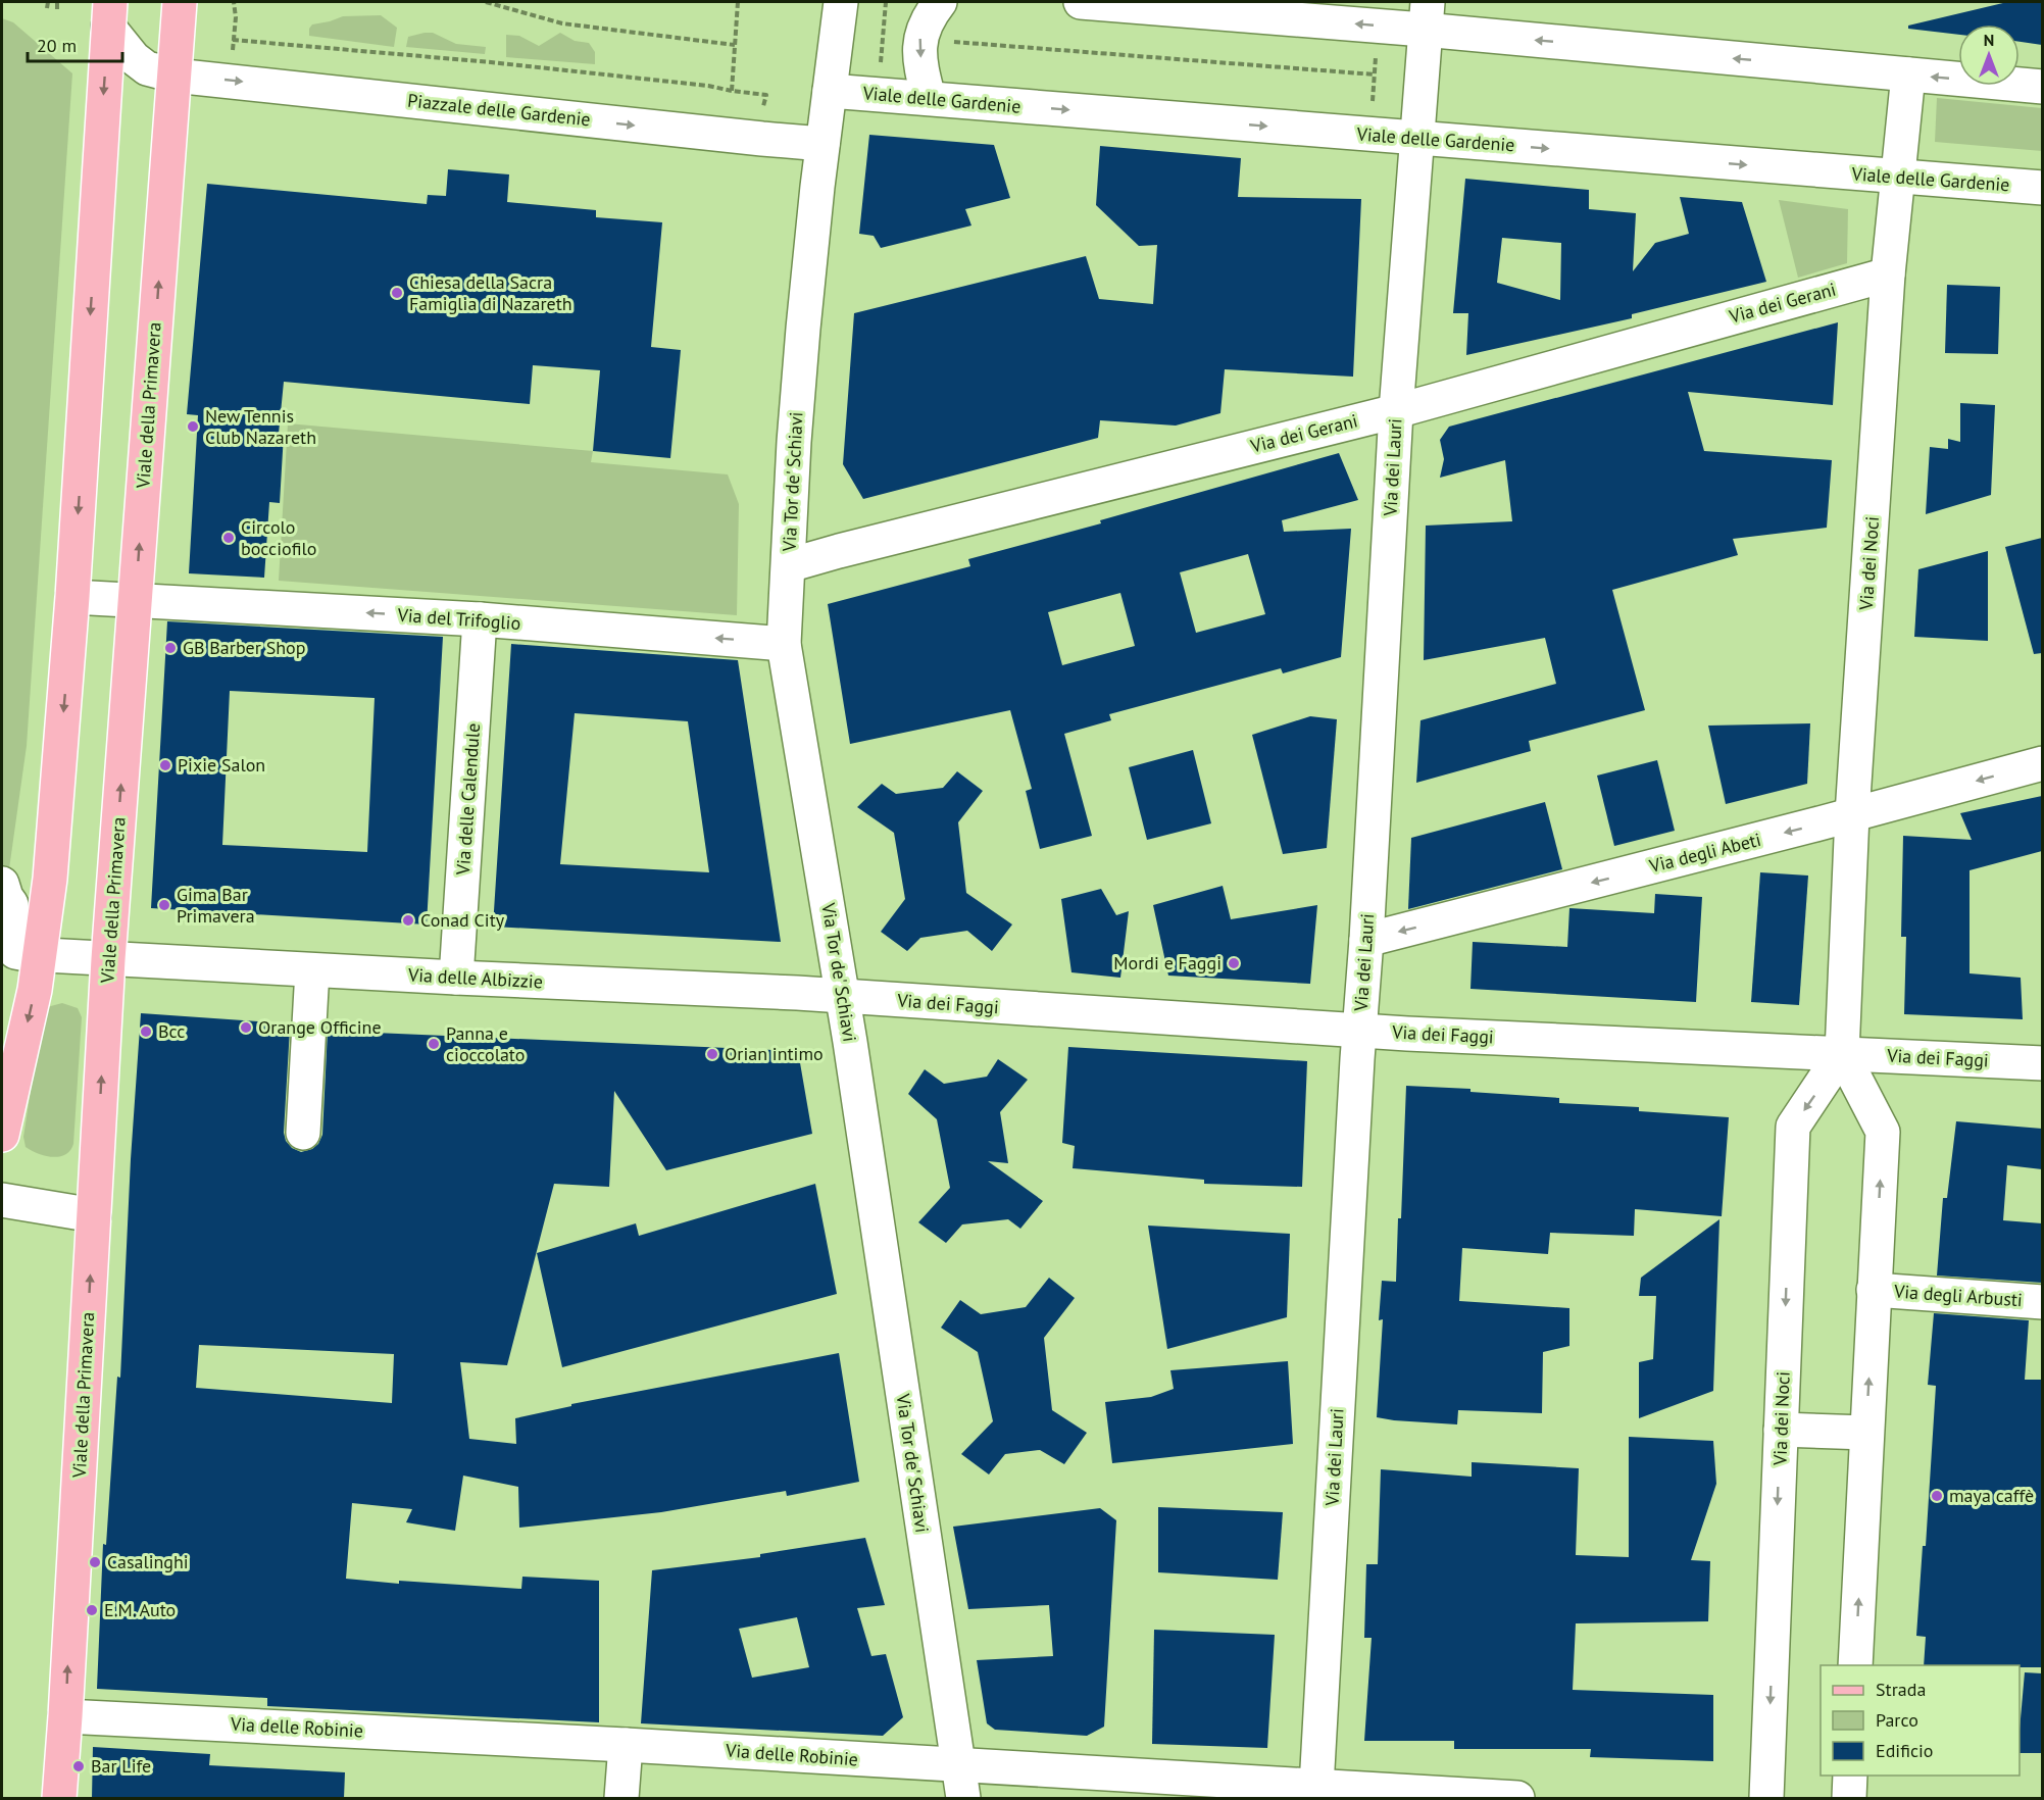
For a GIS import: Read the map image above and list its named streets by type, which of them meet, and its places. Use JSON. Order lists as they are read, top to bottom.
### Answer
{
  "streets": {
    "main road": ["Viale della Primavera"],
    "street": [
      "Viale delle Gardenie",
      "Piazzale delle Gardenie",
      "Via dei Gerani",
      "Via dei Lauri",
      "Via Tor de' Schiavi",
      "Via dei Noci",
      "Via del Trifoglio",
      "Via delle Calendule",
      "Via degli Abeti",
      "Via delle Albizzie",
      "Via dei Faggi",
      "Via degli Arbusti",
      "Via delle Robinie"
    ]
  },
  "crossings": [
    ["Viale delle Gardenie", "Via dei Lauri"],
    ["Viale delle Gardenie", "Via Tor de' Schiavi"],
    ["Viale delle Gardenie", "Via dei Noci"],
    ["Piazzale delle Gardenie", "Viale della Primavera"],
    ["Piazzale delle Gardenie", "Via Tor de' Schiavi"],
    ["Via dei Gerani", "Via dei Lauri"],
    ["Via dei Gerani", "Via Tor de' Schiavi"],
    ["Via dei Gerani", "Via dei Noci"],
    ["Viale della Primavera", "Via del Trifoglio"],
    ["Viale della Primavera", "Via delle Albizzie"],
    ["Viale della Primavera", "Via delle Robinie"],
    ["Via dei Lauri", "Via degli Abeti"],
    ["Via dei Lauri", "Via dei Faggi"],
    ["Via dei Lauri", "Via delle Robinie"],
    ["Via Tor de' Schiavi", "Via del Trifoglio"],
    ["Via Tor de' Schiavi", "Via delle Albizzie"],
    ["Via Tor de' Schiavi", "Via dei Faggi"],
    ["Via Tor de' Schiavi", "Via delle Robinie"],
    ["Via dei Noci", "Via degli Abeti"],
    ["Via dei Noci", "Via dei Faggi"],
    ["Via dei Noci", "Via degli Arbusti"],
    ["Via del Trifoglio", "Via delle Calendule"],
    ["Via delle Calendule", "Via delle Albizzie"],
    ["Via delle Albizzie", "Via dei Faggi"]
  ],
  "one_way": ["Piazzale delle Gardenie", "Via del Trifoglio", "Via degli Abeti"],
  "places": [
    "Chiesa della Sacra Famiglia di Nazareth",
    "New Tennis Club Nazareth",
    "Circolo bocciofilo",
    "GB Barber Shop",
    "Pixie Salon",
    "Gima Bar Primavera",
    "Conad City",
    "Mordi e Faggi",
    "Orange Officine",
    "Bcc",
    "Panna e cioccolato",
    "Orian intimo",
    "maya caffè",
    "Casalinghi",
    "E.M. Auto",
    "Bar Life"
  ],
  "legend": ["Strada", "Parco", "Edificio"],
  "scale_bar": "20 m",
  "north": "top"
}
